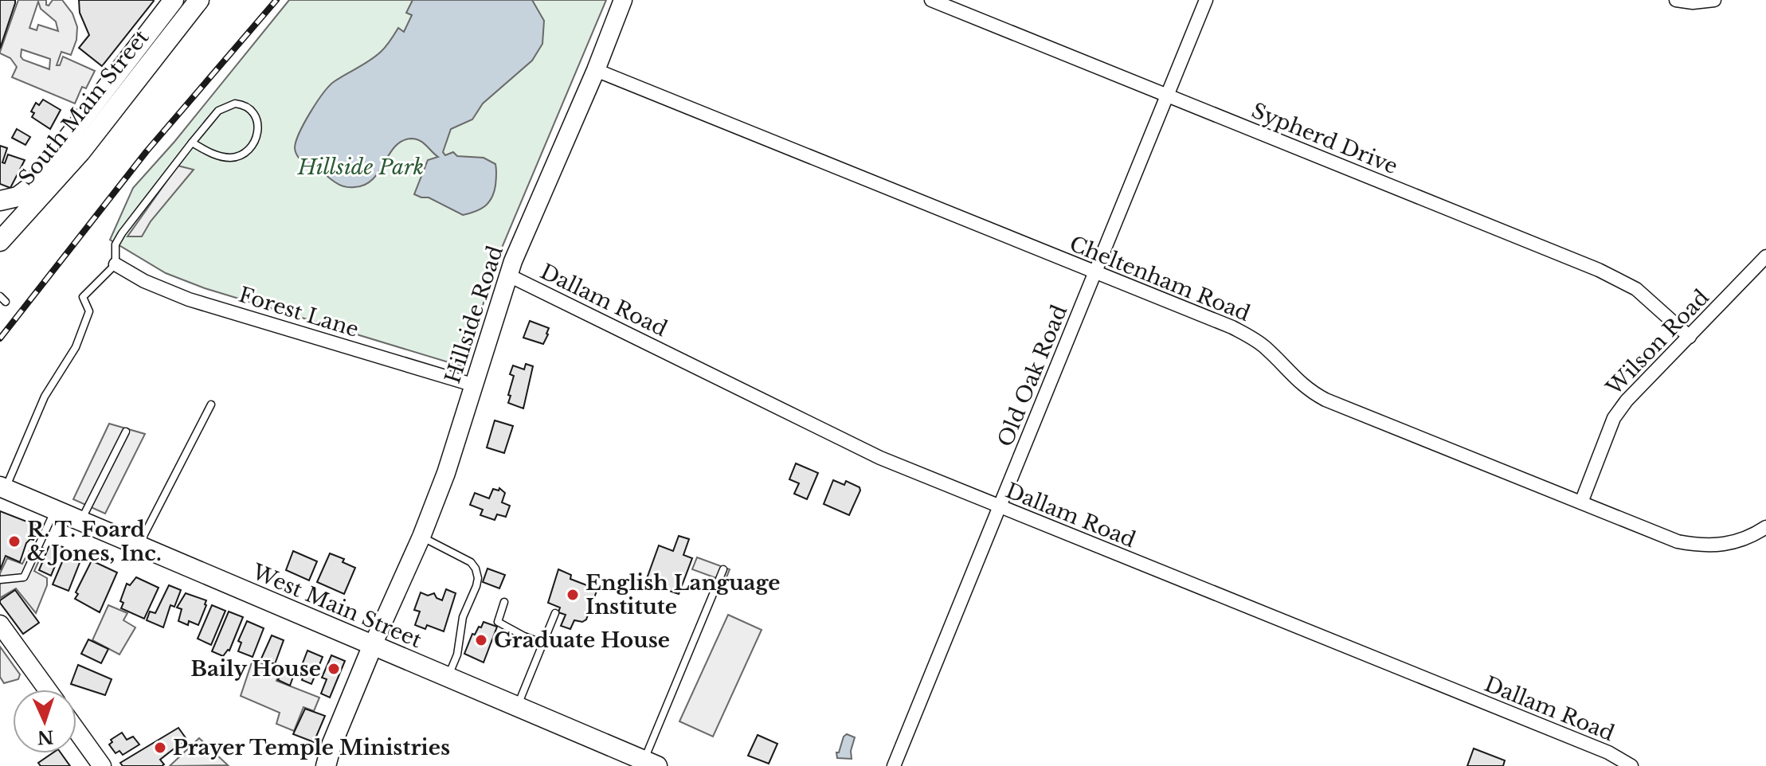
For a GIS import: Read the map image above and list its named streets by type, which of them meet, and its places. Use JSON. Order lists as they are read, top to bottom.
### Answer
{
  "streets": {
    "main road": ["South Main Street", "West Main Street"],
    "street": [
      "Sypherd Drive",
      "Cheltenham Road",
      "Dallam Road",
      "Forest Lane",
      "Hillside Road",
      "Wilson Road",
      "Old Oak Road"
    ]
  },
  "crossings": [
    ["Sypherd Drive", "Wilson Road"],
    ["Sypherd Drive", "Old Oak Road"],
    ["Cheltenham Road", "Hillside Road"],
    ["Cheltenham Road", "Wilson Road"],
    ["Cheltenham Road", "Old Oak Road"],
    ["Dallam Road", "Hillside Road"],
    ["Dallam Road", "Old Oak Road"],
    ["Forest Lane", "Hillside Road"],
    ["Hillside Road", "West Main Street"]
  ],
  "parks": ["Hillside Park"],
  "places": [
    "R. T. Foard & Jones, Inc.",
    "English Language Institute",
    "Graduate House",
    "Baily House",
    "Prayer Temple Ministries"
  ],
  "north": "bottom"
}
